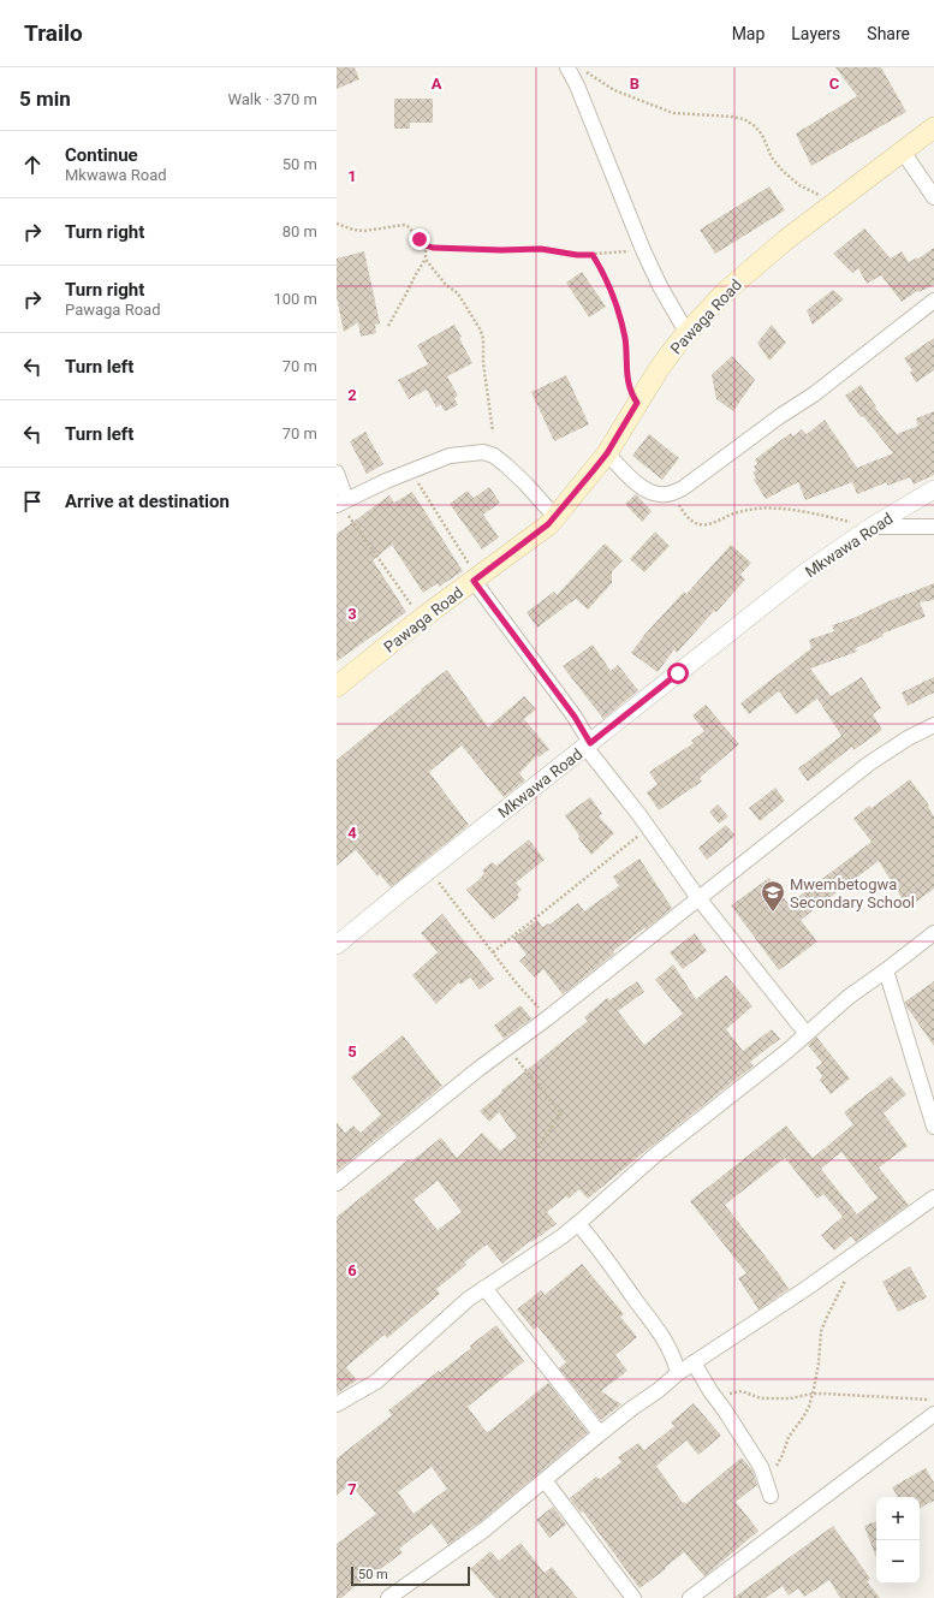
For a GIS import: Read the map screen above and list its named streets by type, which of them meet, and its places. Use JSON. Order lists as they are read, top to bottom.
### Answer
{
  "streets": {
    "main road": ["Pawaga Road"],
    "street": ["Mkwawa Road"]
  },
  "places": {
    "school or university": ["Mwembetogwa Secondary School"]
  },
  "scale_bar": "50 m",
  "page": {
    "header": "Trailo",
    "nav": ["Map", "Layers", "Share"],
    "heading": ["5 min", "Walk · 370 m"],
    "list": [
      ["Continue", "Mkwawa Road", "50 m"],
      ["Turn right", "80 m"],
      ["Turn right", "Pawaga Road", "100 m"],
      ["Turn left", "70 m"],
      ["Turn left", "70 m"],
      "Arrive at destination"
    ],
    "map_buttons": ["+", "−"],
    "scale": "50 m"
  },
  "grid": {
    "columns": ["A", "B", "C"],
    "rows": [
      "1",
      "2",
      "3",
      "4",
      "5",
      "6",
      "7"
    ]
  }
}
